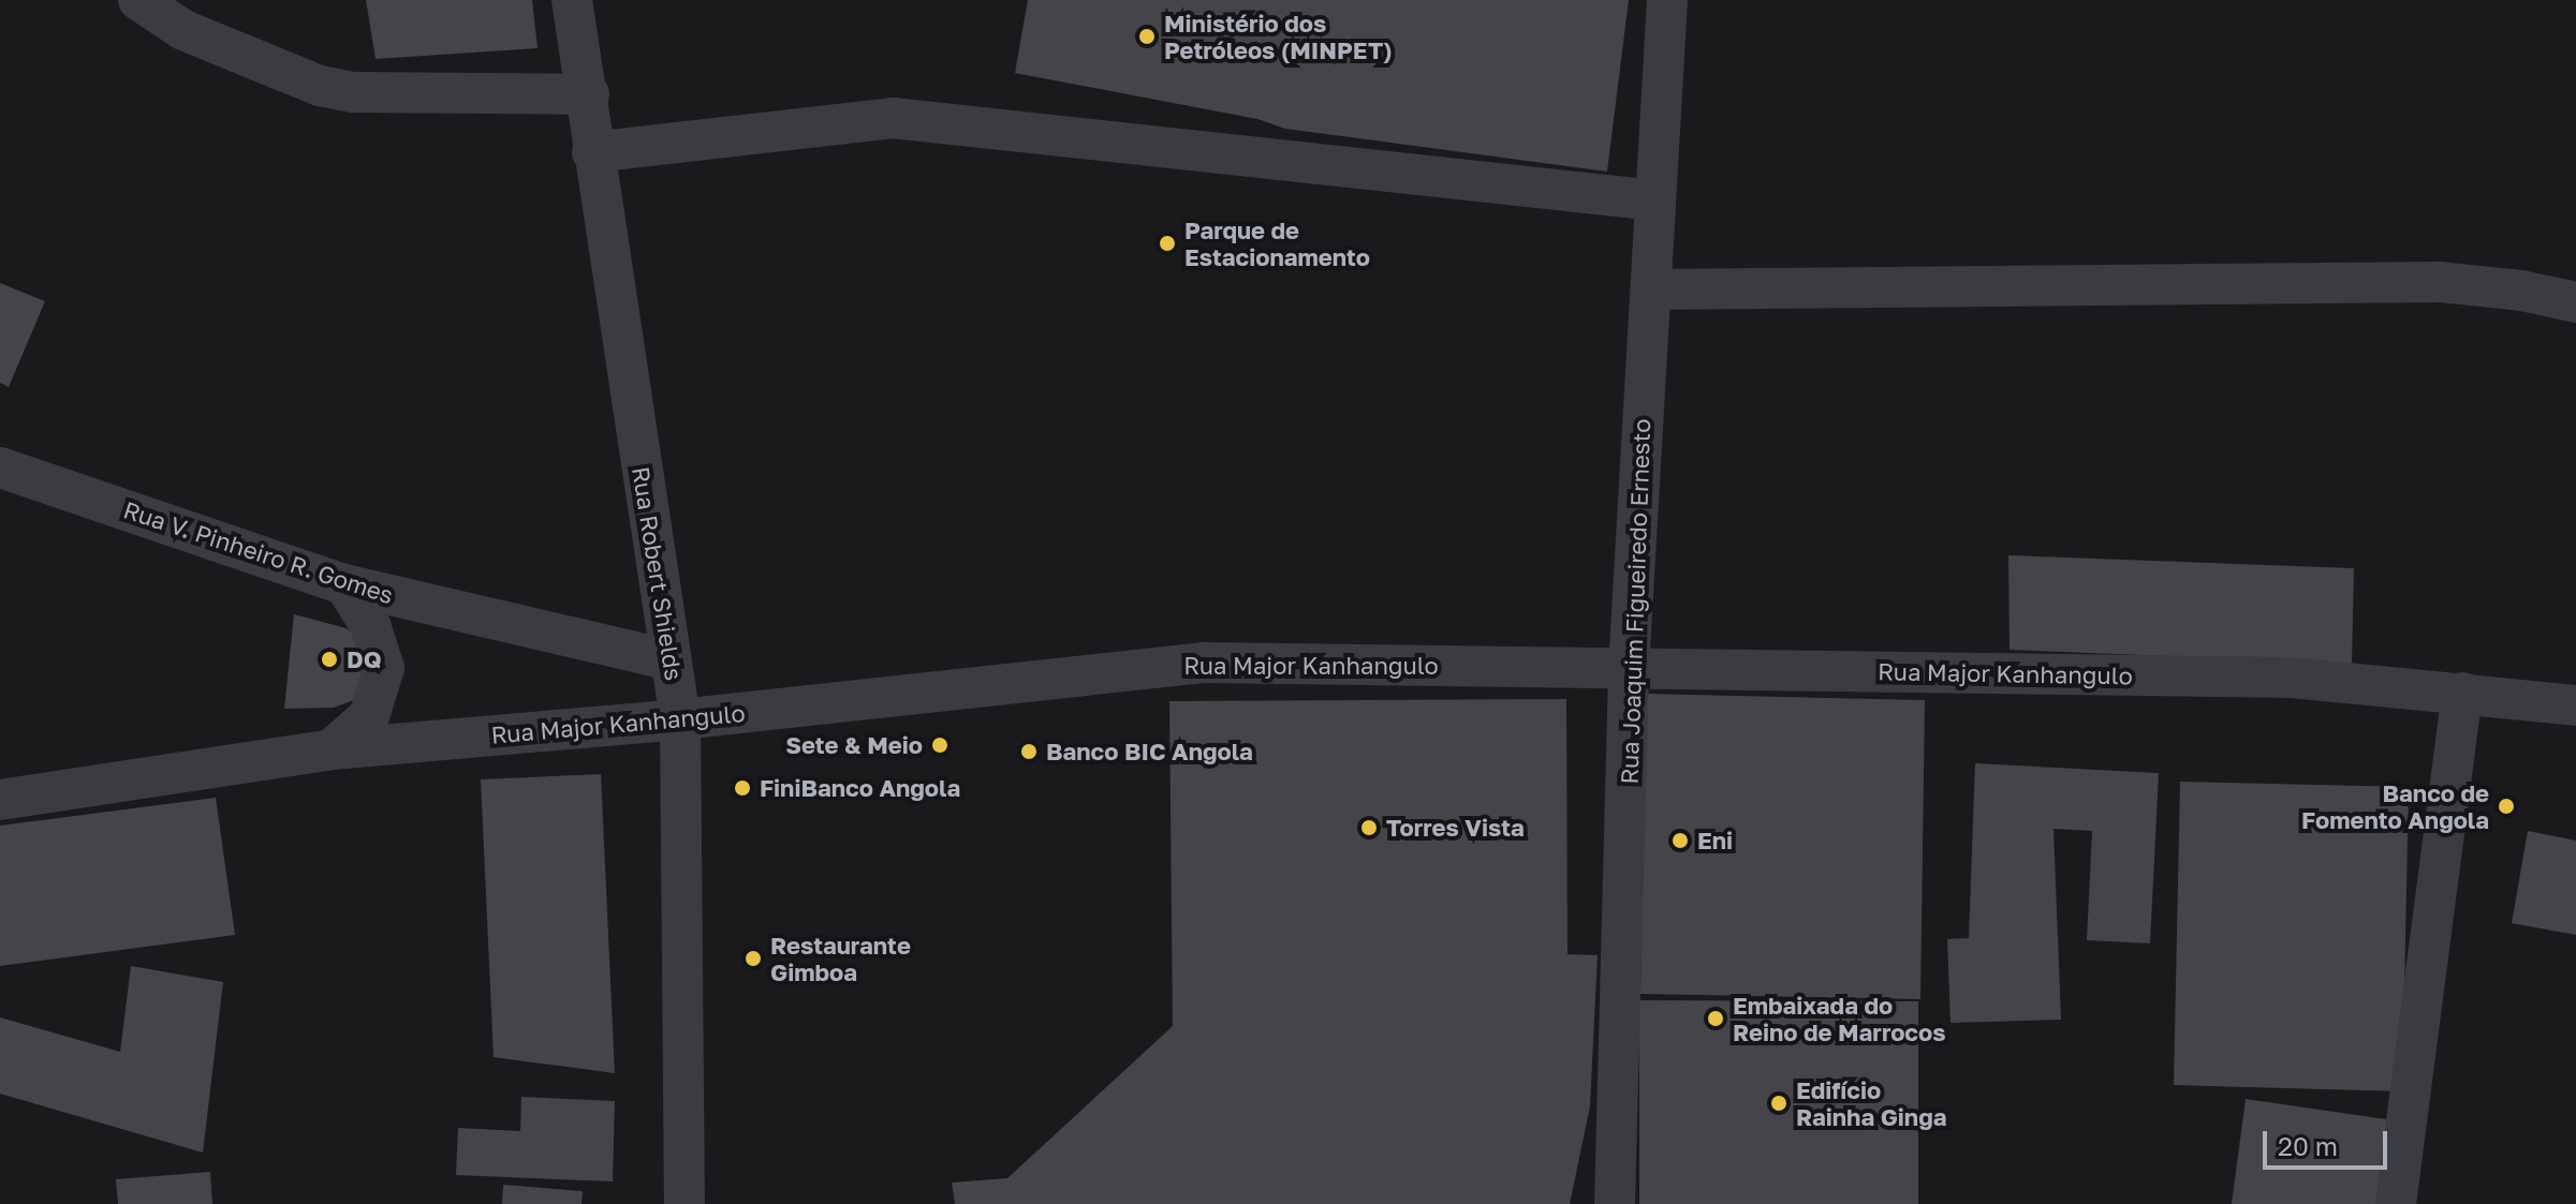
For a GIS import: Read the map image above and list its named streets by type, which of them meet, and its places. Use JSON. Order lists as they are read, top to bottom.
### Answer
{
  "streets": {
    "street": [
      "Rua V. Pinheiro R. Gomes",
      "Rua Robert Shields",
      "Rua Joaquim Figueiredo Ernesto",
      "Rua Major Kanhangulo"
    ]
  },
  "crossings": [
    ["Rua V. Pinheiro R. Gomes", "Rua Robert Shields"],
    ["Rua Robert Shields", "Rua Major Kanhangulo"],
    ["Rua Joaquim Figueiredo Ernesto", "Rua Major Kanhangulo"]
  ],
  "places": [
    "Ministério dos Petróleos (MINPET)",
    "Parque de Estacionamento",
    "DQ",
    "Sete & Meio",
    "Banco BIC Angola",
    "FiniBanco Angola",
    "Banco de Fomento Angola",
    "Torres Vista",
    "Eni",
    "Restaurante Gimboa",
    "Embaixada do Reino de Marrocos",
    "Edifício Rainha Ginga"
  ],
  "scale_bar": "20 m"
}
